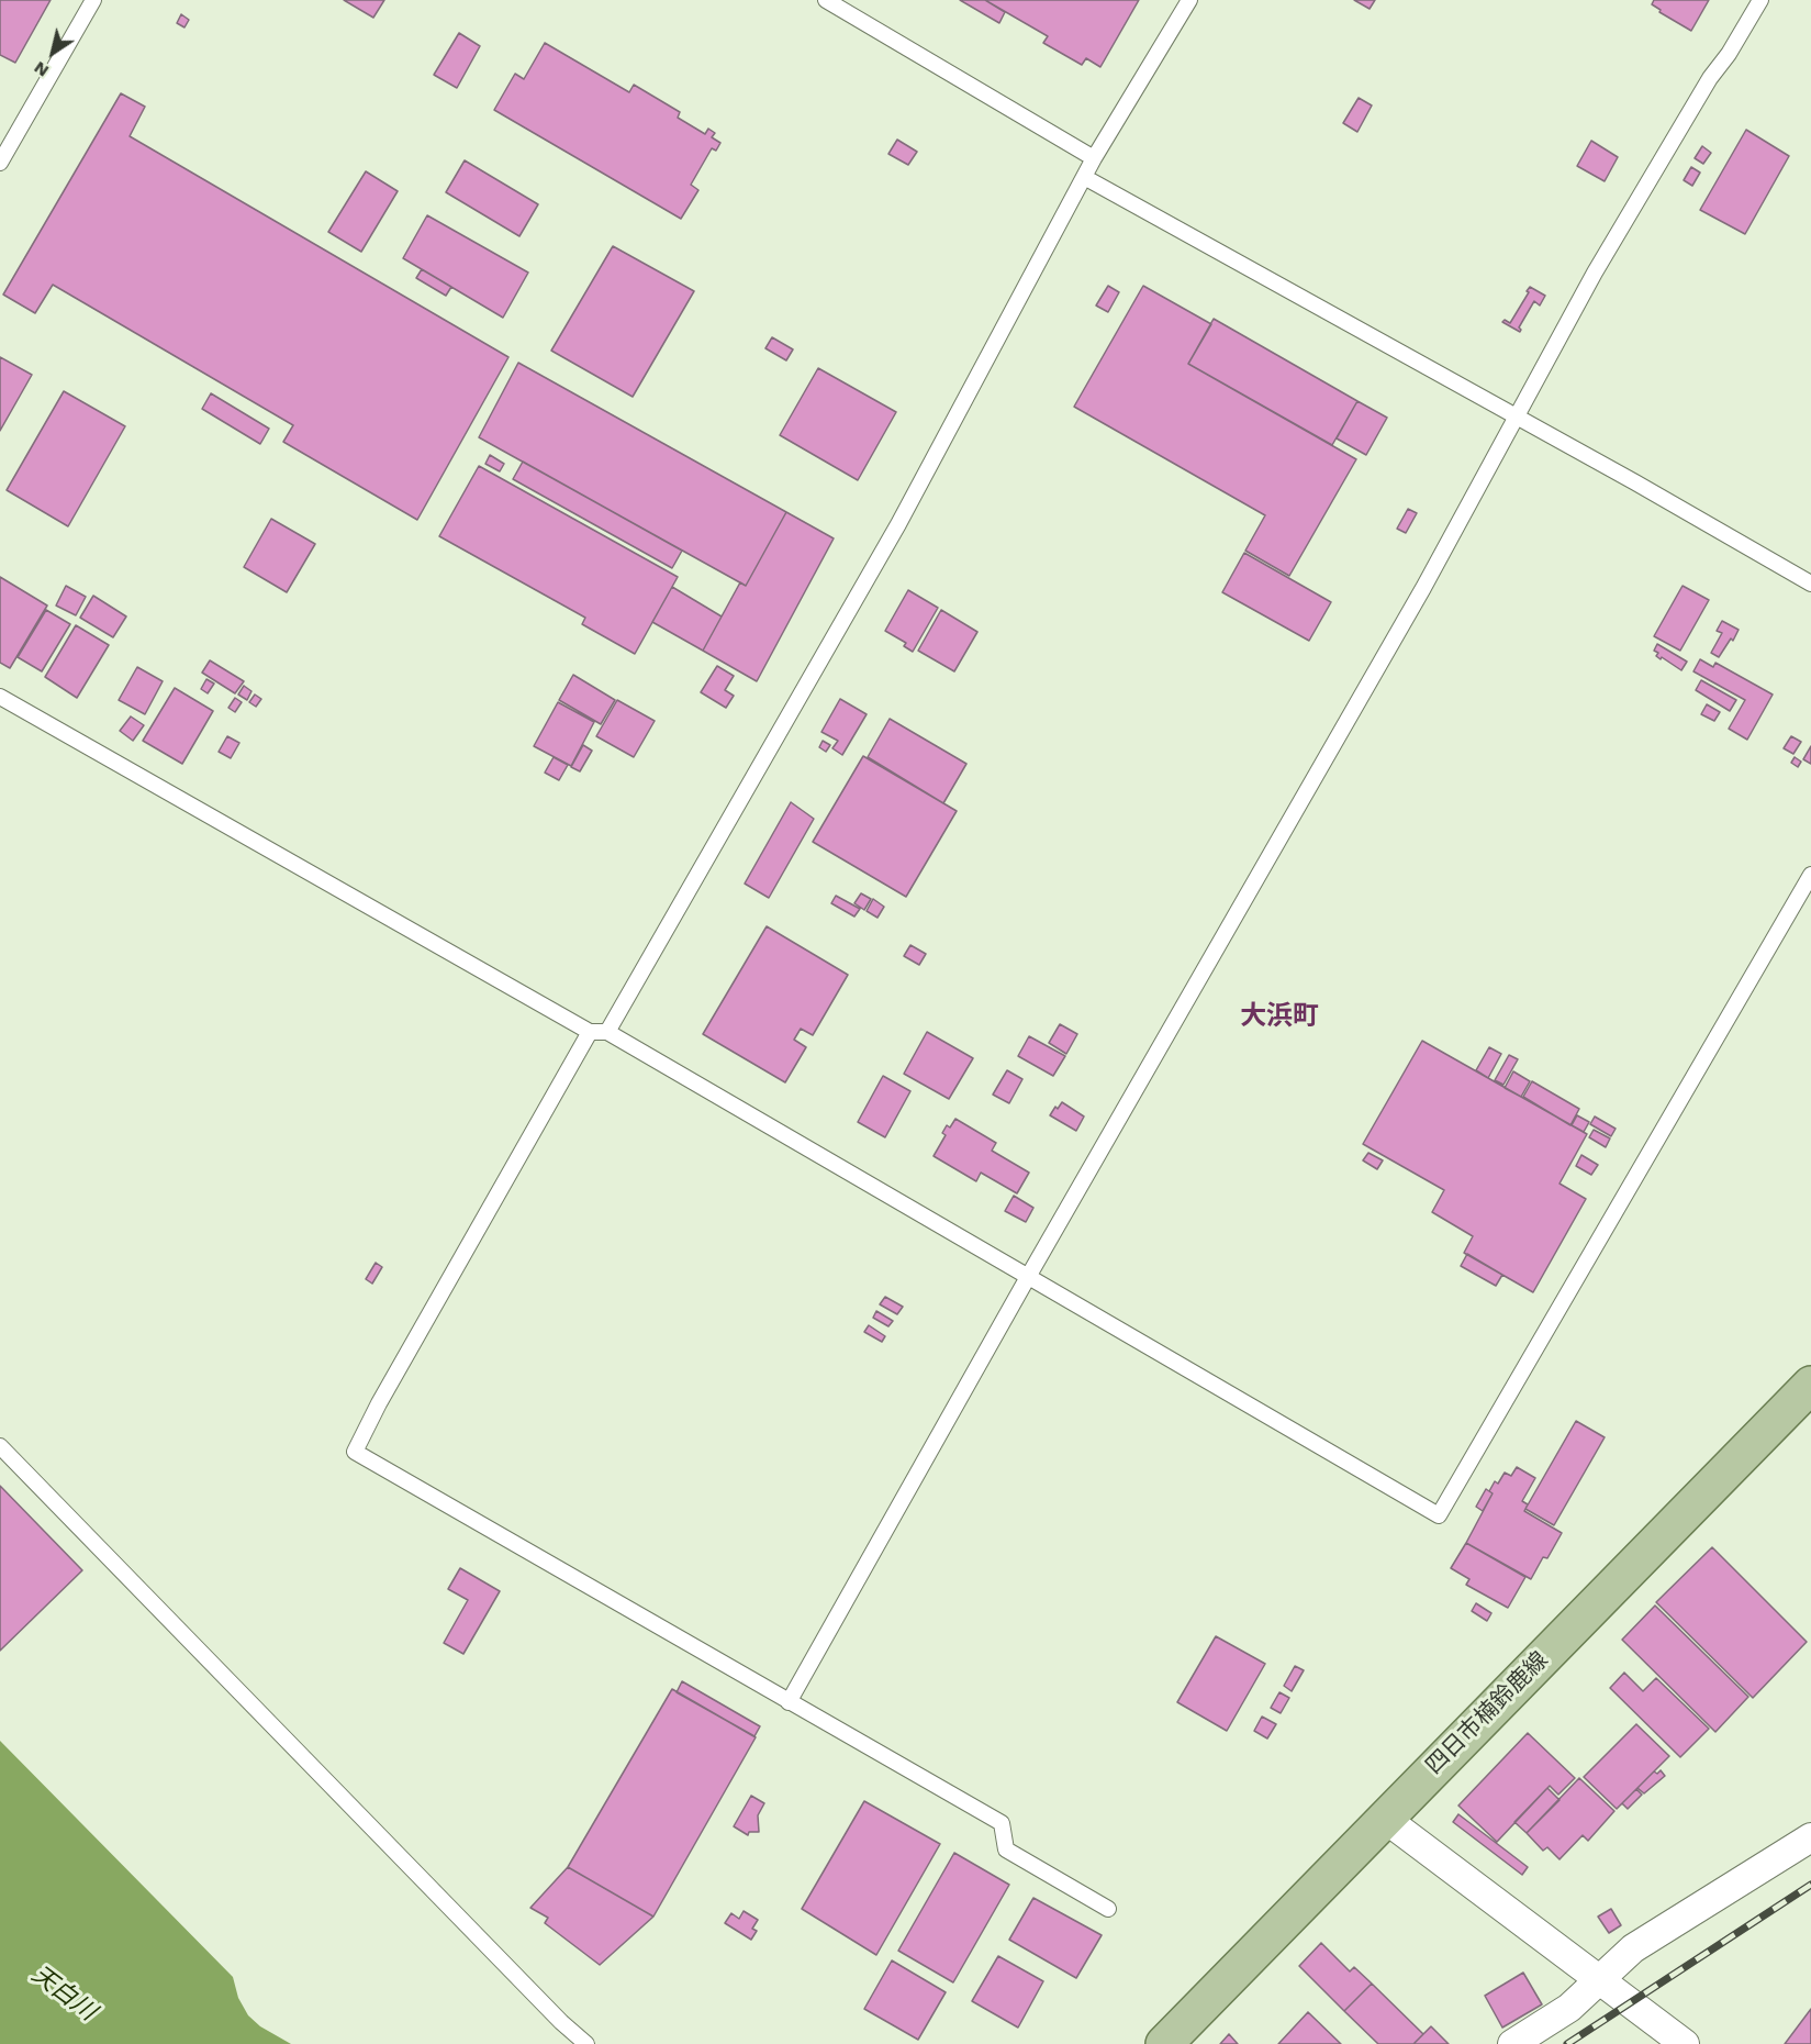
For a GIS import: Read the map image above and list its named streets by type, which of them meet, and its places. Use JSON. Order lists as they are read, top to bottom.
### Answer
{
  "streets": {
    "main road": ["四日市楠鈴鹿線"]
  },
  "districts": ["大浜町"],
  "water": ["天白川"],
  "north": "bottom left"
}
